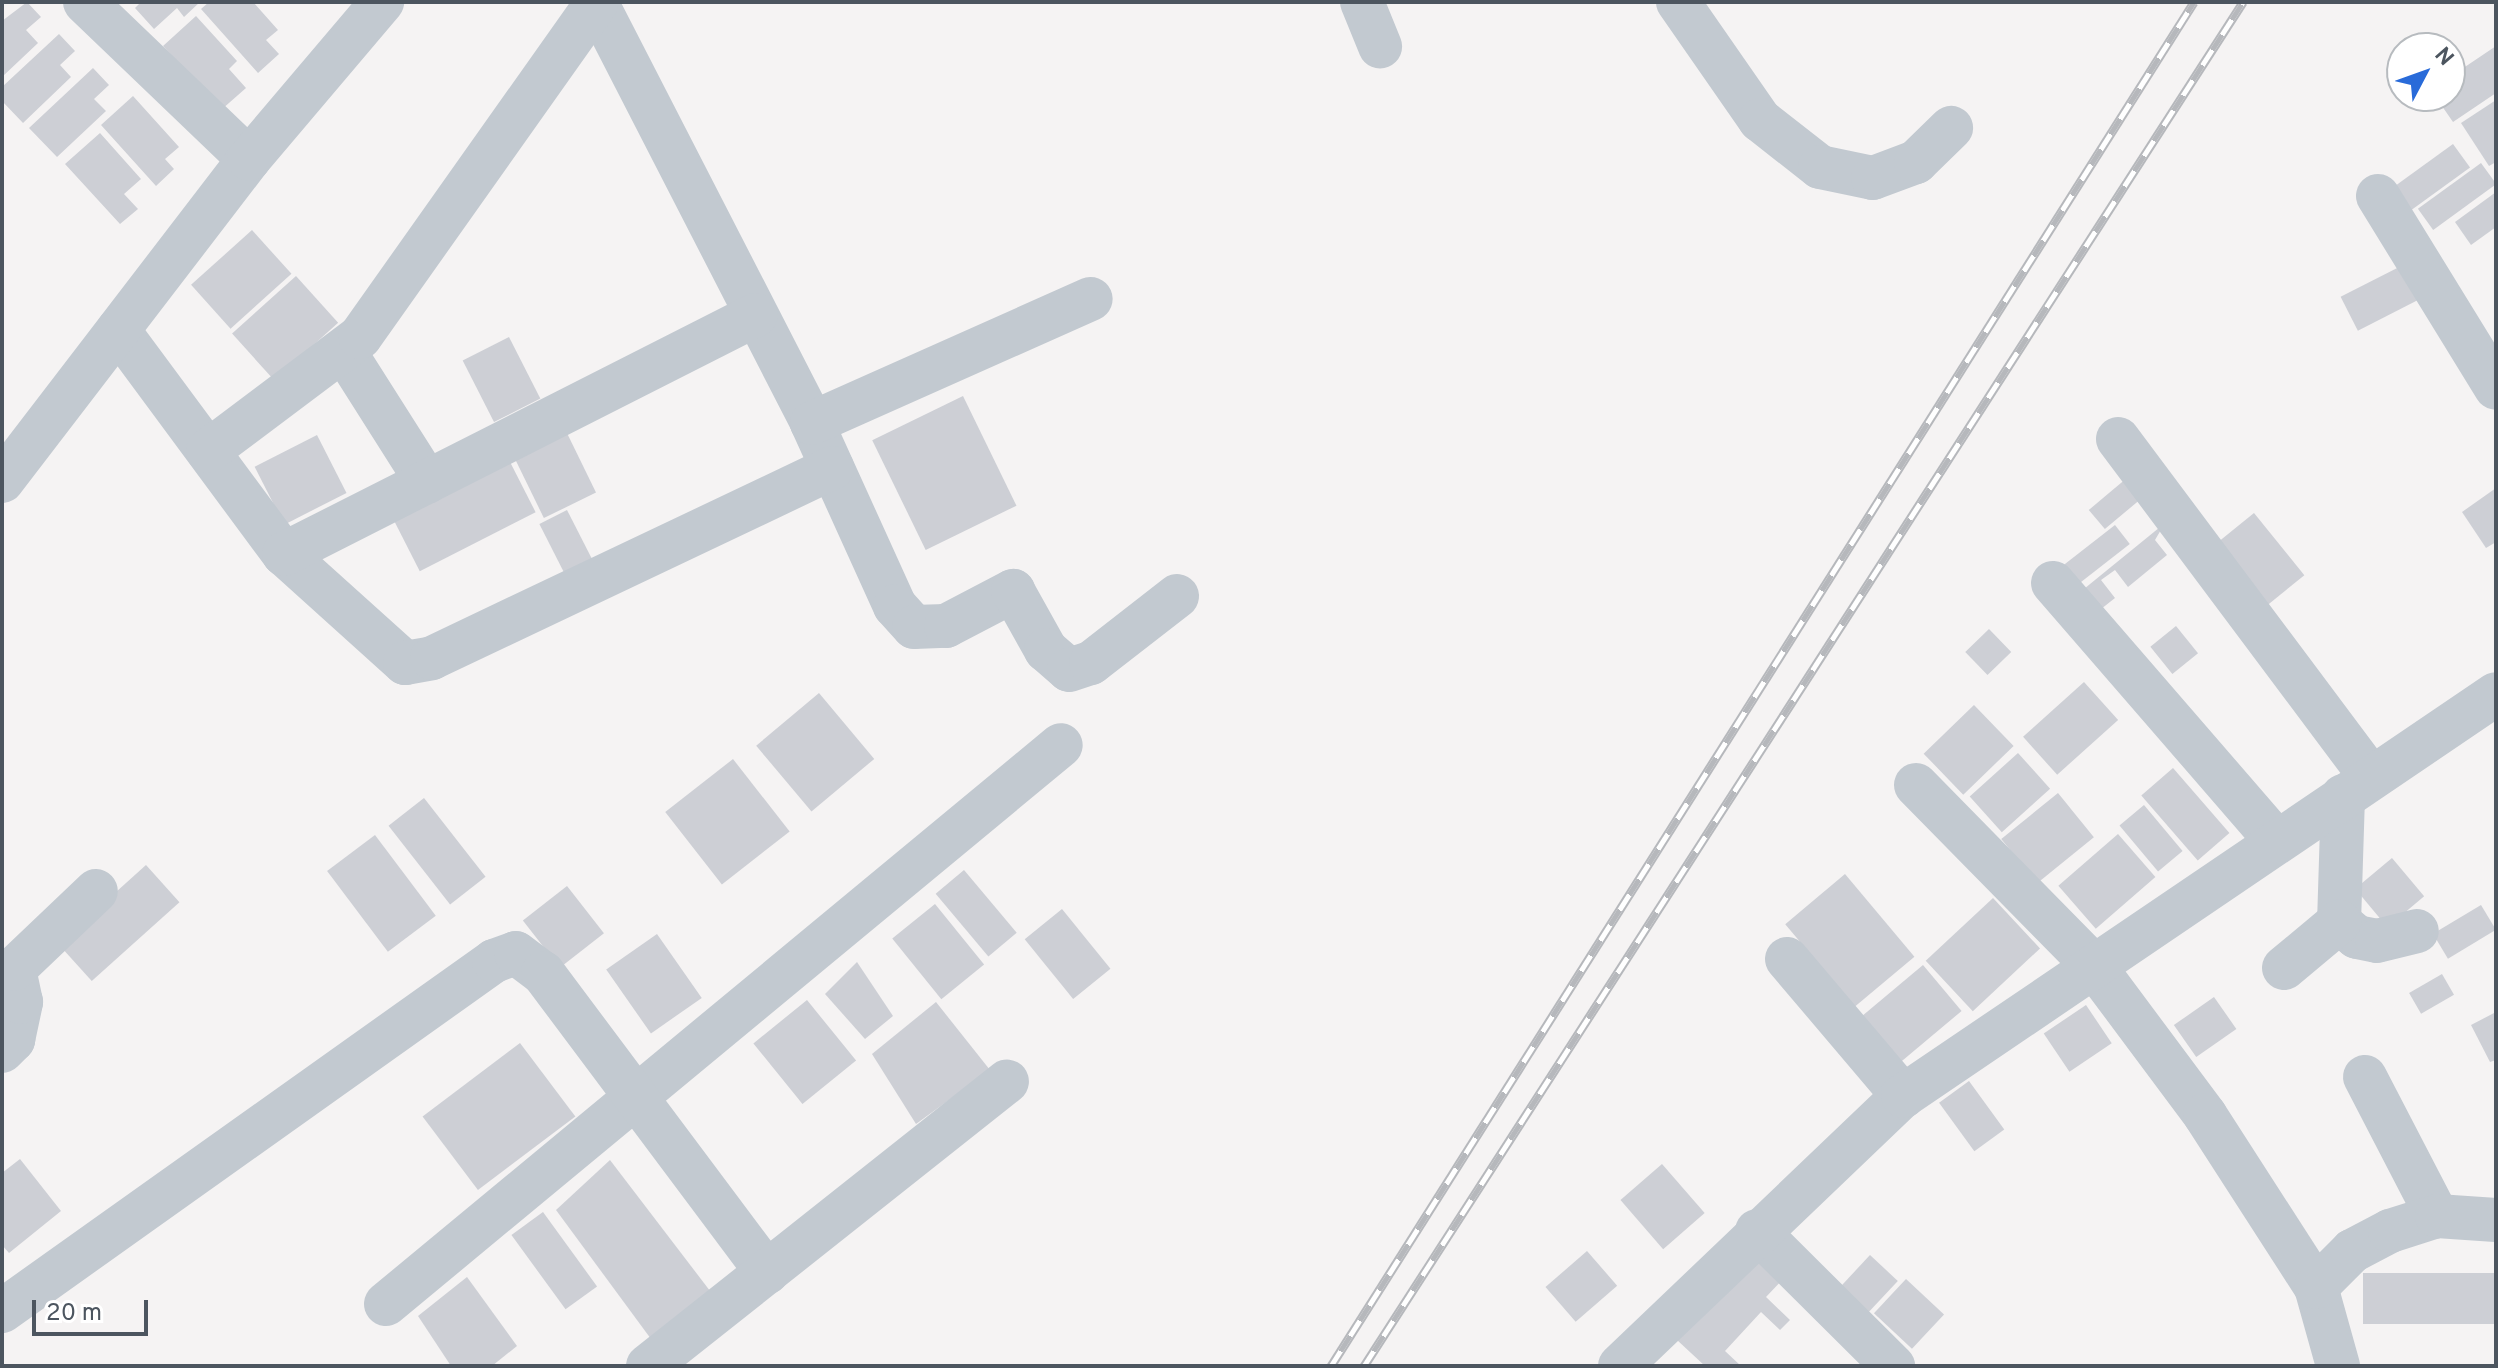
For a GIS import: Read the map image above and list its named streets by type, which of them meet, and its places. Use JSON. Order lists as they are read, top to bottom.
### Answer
{
  "scale_bar": "20 m",
  "north": "top right"
}
